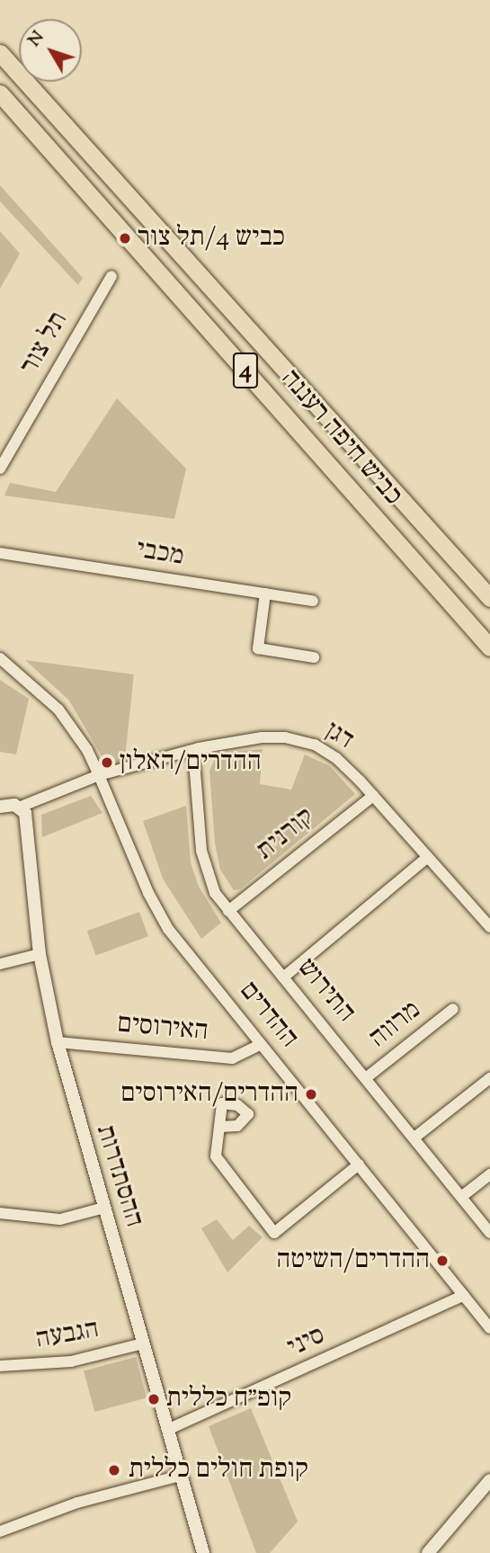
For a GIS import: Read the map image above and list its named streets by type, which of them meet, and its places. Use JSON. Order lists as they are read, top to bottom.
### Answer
{
  "streets": {
    "highway": ["4", "כביש חיפה רעננה"],
    "street": [
      "תל צור",
      "מכבי",
      "דגן",
      "קורנית",
      "התירוש",
      "ההדרים",
      "מרווה",
      "האירוסים",
      "ההסתדרות",
      "הגבעה",
      "סיני"
    ]
  },
  "crossings": [
    ["דגן", "קורנית"],
    ["דגן", "התירוש"],
    ["דגן", "ההדרים"],
    ["קורנית", "התירוש"],
    ["התירוש", "מרווה"],
    ["ההדרים", "האירוסים"],
    ["ההדרים", "סיני"],
    ["האירוסים", "ההסתדרות"],
    ["ההסתדרות", "הגבעה"],
    ["ההסתדרות", "סיני"]
  ],
  "places": [
    "כביש 4/תל צור",
    "ההדרים/האלון",
    "ההדרים/האירוסים",
    "ההדרים/השיטה",
    "קופ״ח כללית",
    "קופת חולים כללית"
  ],
  "north": "top left"
}
